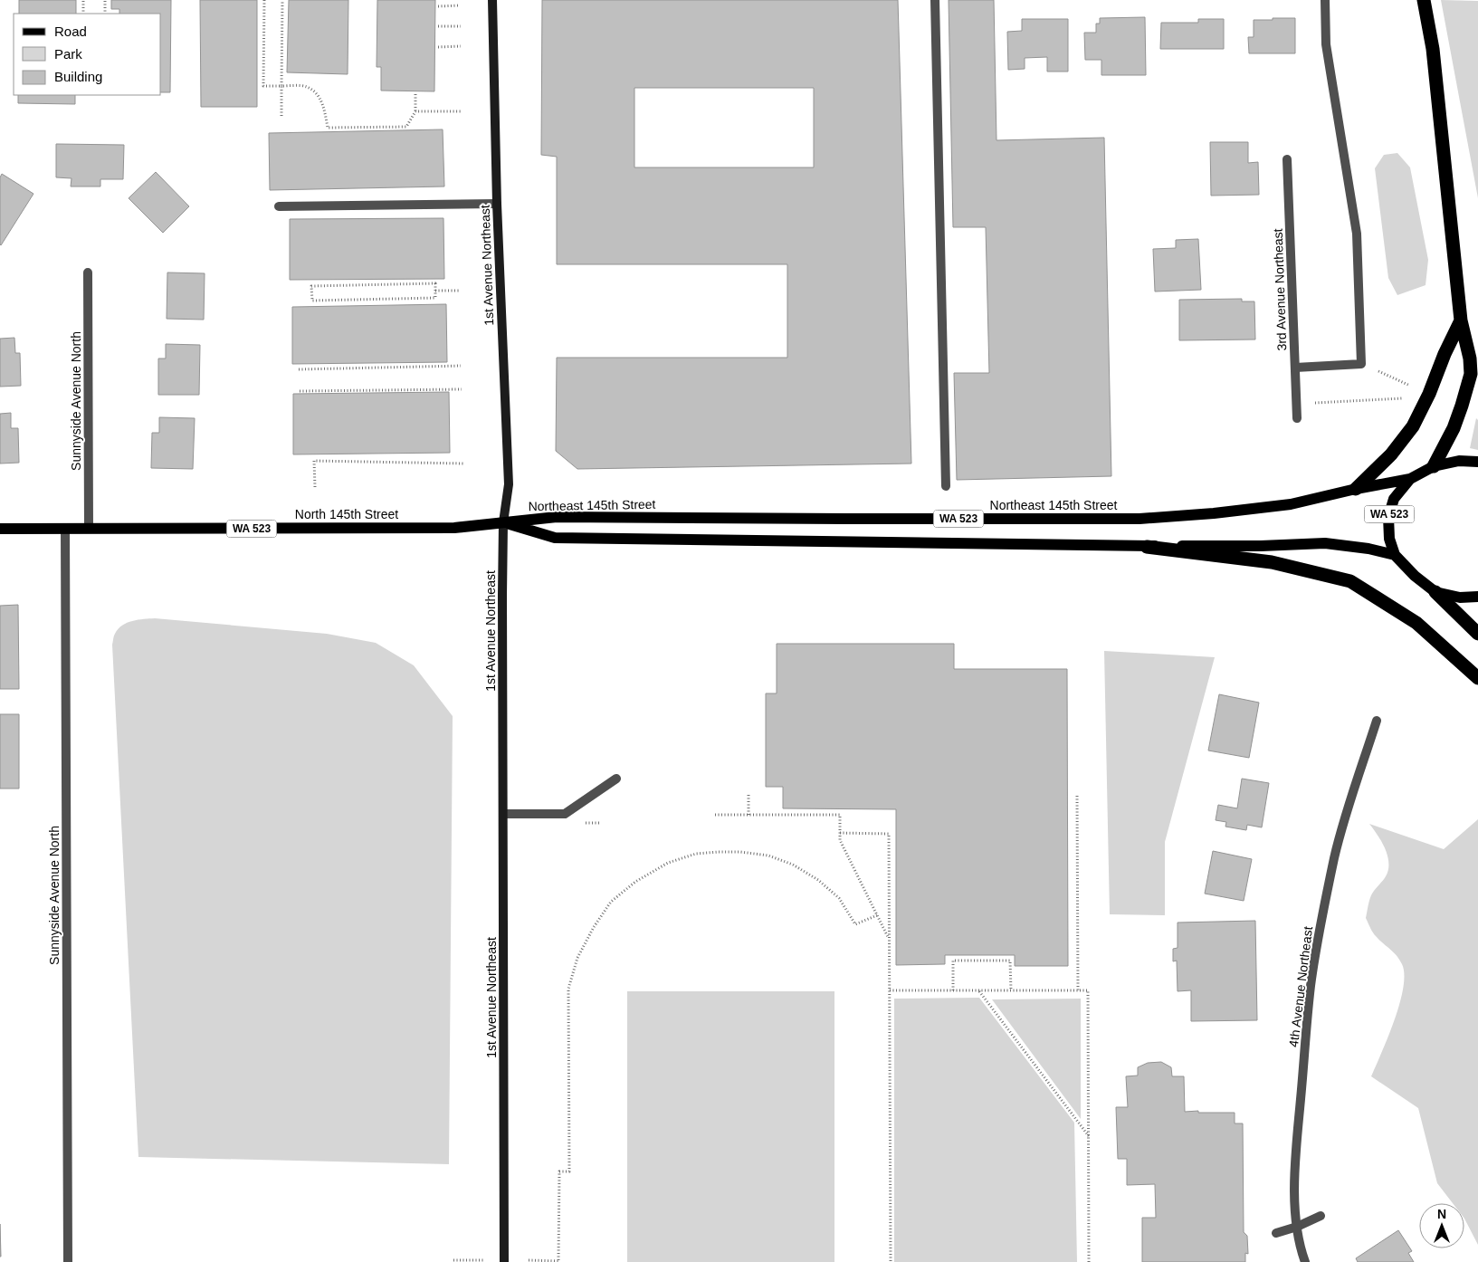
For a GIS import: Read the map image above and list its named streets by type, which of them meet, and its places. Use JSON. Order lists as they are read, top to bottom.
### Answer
{
  "streets": {
    "main road": ["Northeast 145th Street", "North 145th Street", "WA 523"],
    "street": [
      "1st Avenue Northeast",
      "3rd Avenue Northeast",
      "Sunnyside Avenue North",
      "4th Avenue Northeast"
    ]
  },
  "crossings": [
    ["1st Avenue Northeast", "Northeast 145th Street"],
    ["1st Avenue Northeast", "North 145th Street"],
    ["Sunnyside Avenue North", "North 145th Street"],
    ["Northeast 145th Street", "North 145th Street"],
    ["Northeast 145th Street", "WA 523"]
  ],
  "legend": ["Road", "Park", "Building"],
  "north": "top"
}
